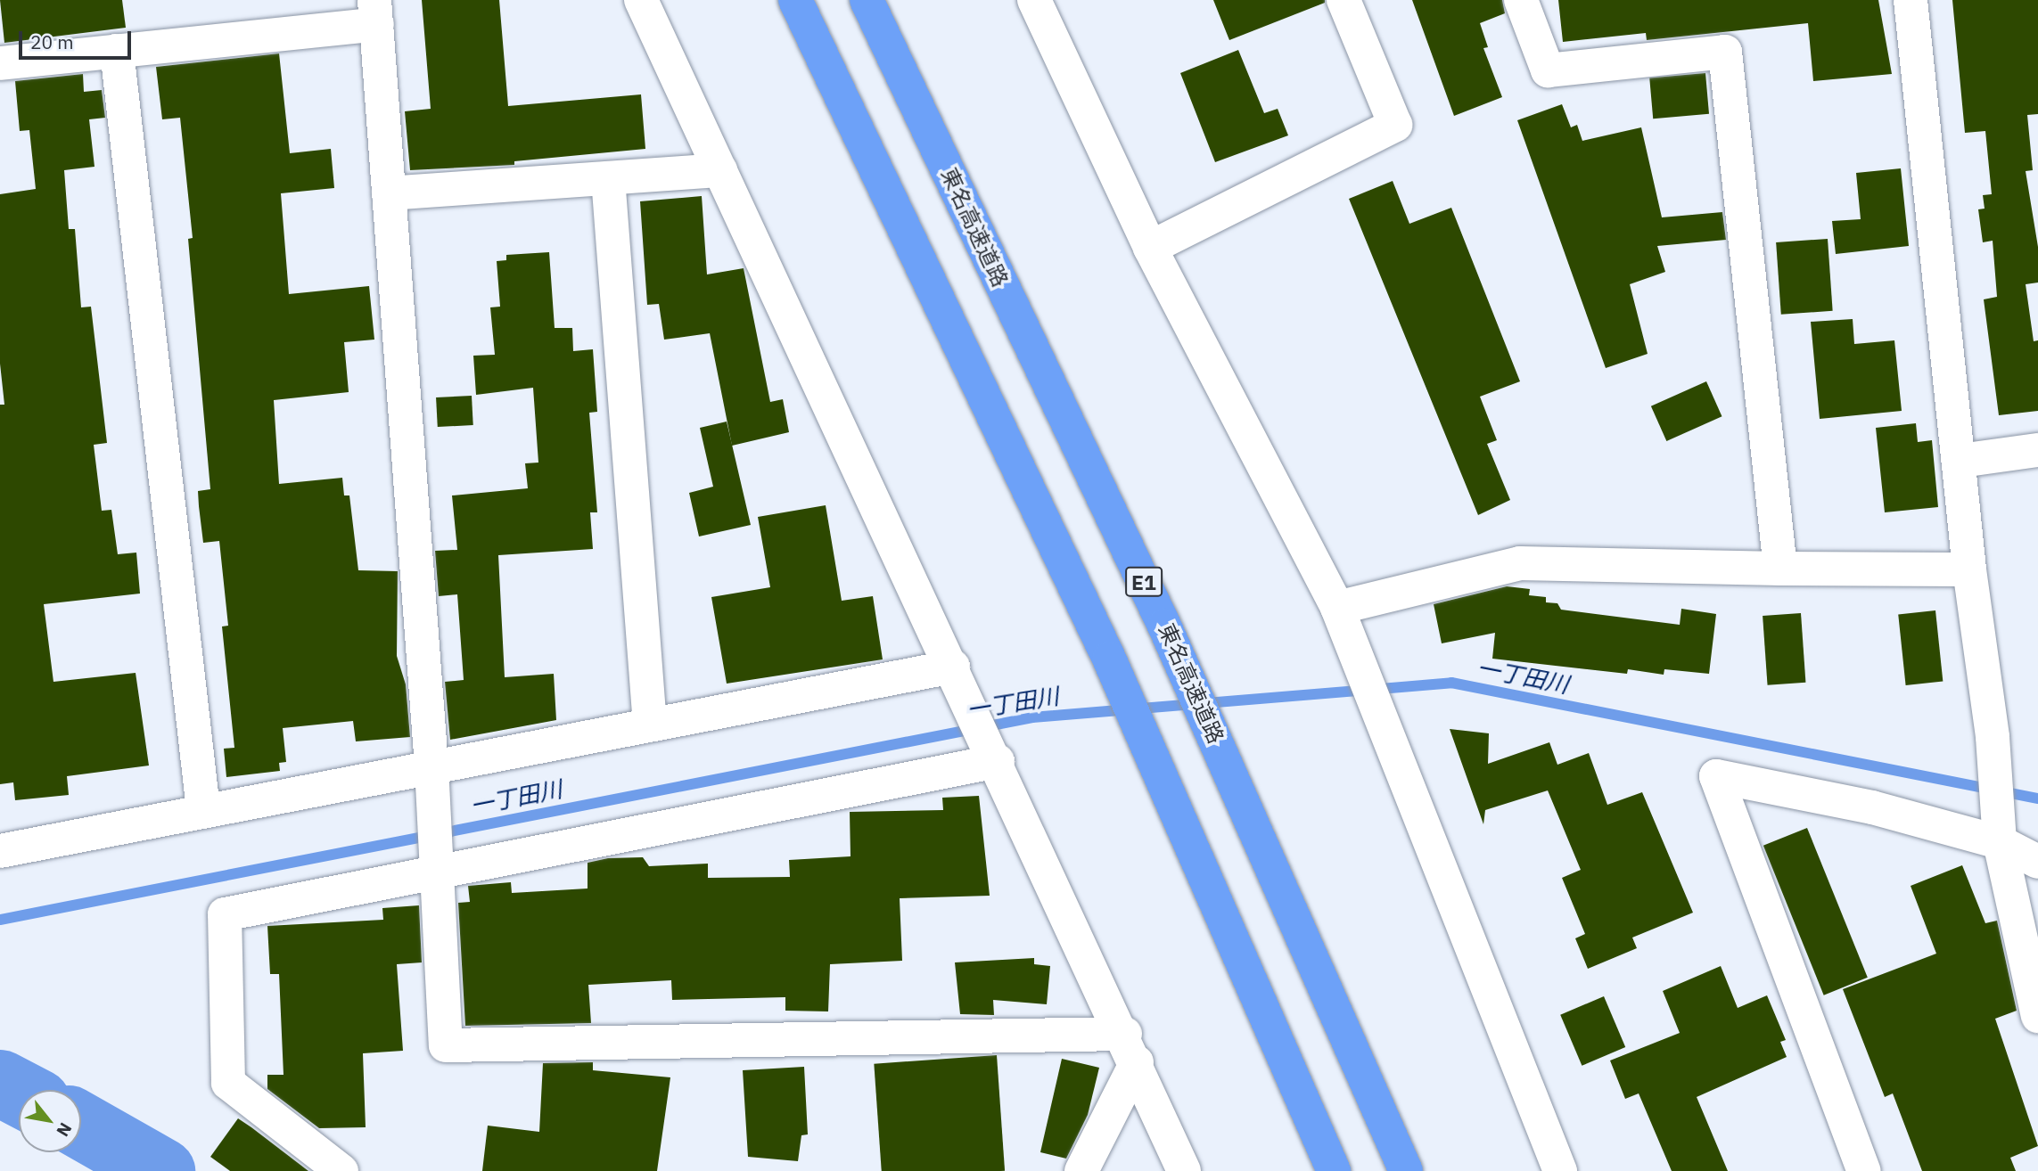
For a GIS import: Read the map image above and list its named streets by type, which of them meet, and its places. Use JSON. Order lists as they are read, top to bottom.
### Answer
{
  "streets": {
    "highway": ["東名高速道路", "E1"]
  },
  "water": ["一丁田川"],
  "scale_bar": "20 m",
  "north": "bottom right"
}
